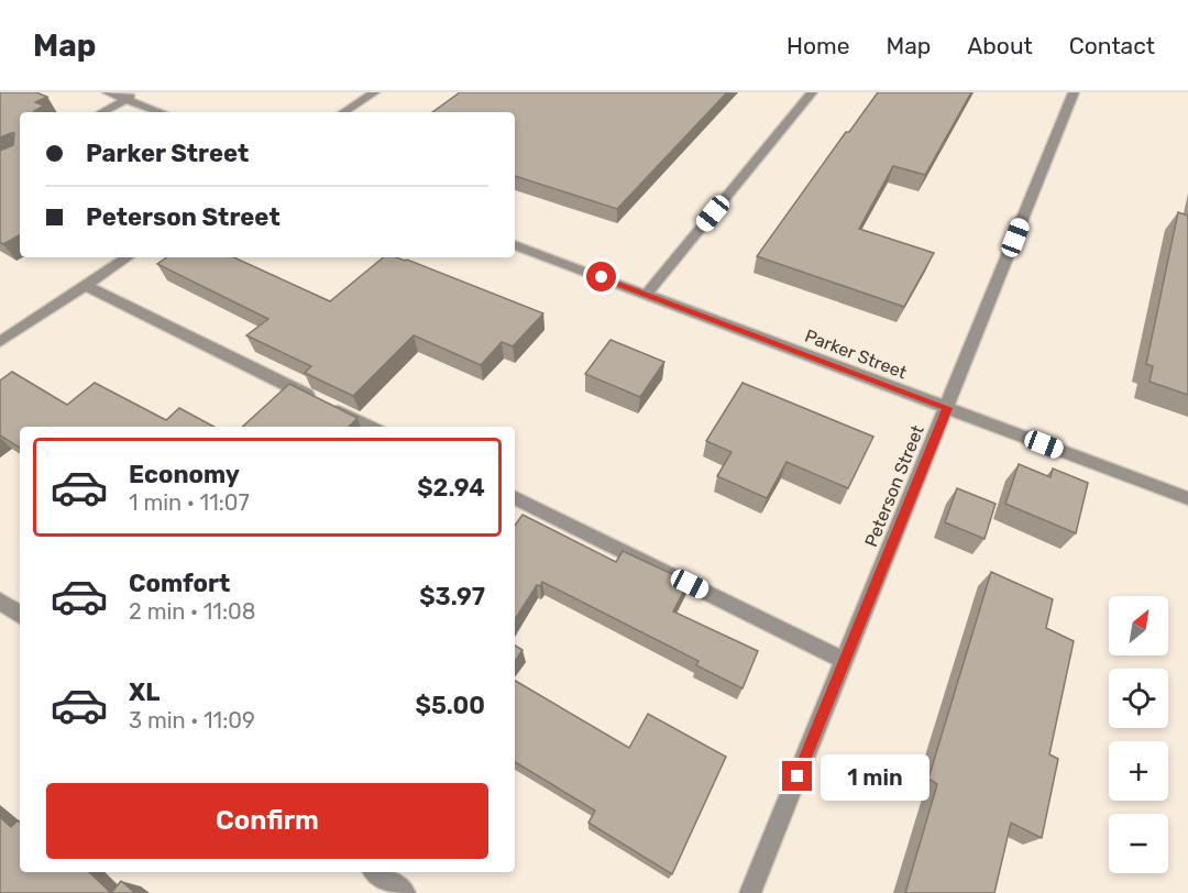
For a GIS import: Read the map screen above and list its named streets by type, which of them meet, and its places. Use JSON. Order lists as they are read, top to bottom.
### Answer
{
  "streets": {
    "street": ["Parker Street", "Peterson Street"]
  },
  "crossings": [
    ["Parker Street", "Peterson Street"]
  ],
  "north": "top right",
  "page": {
    "header": "Map",
    "nav": [
      "Home",
      "Map",
      "About",
      "Contact"
    ],
    "banner": ["Parker Street", "Peterson Street"],
    "list": [
      {
        "name": "Economy",
        "note": "1 min · 11:07",
        "value": "$2.94"
      },
      {
        "name": "Comfort",
        "note": "2 min · 11:08",
        "value": "$3.97"
      },
      {
        "name": "XL",
        "note": "3 min · 11:09",
        "value": "$5.00"
      }
    ],
    "map_buttons": ["+", "−"],
    "bubble": "1 min",
    "buttons": "Confirm"
  }
}
